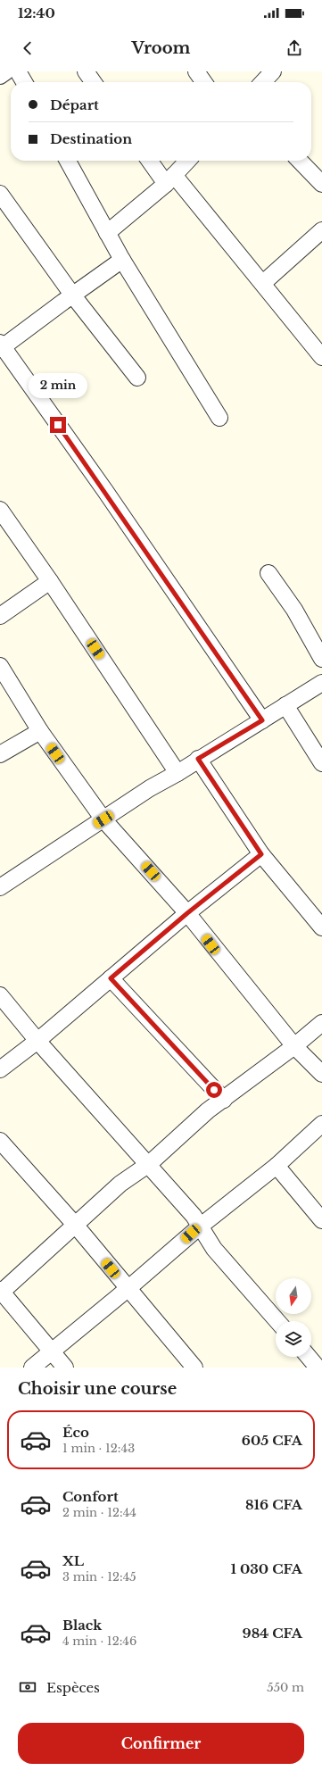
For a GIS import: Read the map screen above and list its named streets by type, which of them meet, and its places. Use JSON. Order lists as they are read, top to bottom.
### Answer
{
  "north": "bottom",
  "page": {
    "status": "12:40",
    "header": "Vroom",
    "banner": ["Départ", "Destination"],
    "bubble": "2 min",
    "heading": "Choisir une course",
    "list": [
      {
        "name": "Éco",
        "note": "1 min · 12:43",
        "value": "605 CFA"
      },
      {
        "name": "Confort",
        "note": "2 min · 12:44",
        "value": "816 CFA"
      },
      {
        "name": "XL",
        "note": "3 min · 12:45",
        "value": "1 030 CFA"
      },
      {
        "name": "Black",
        "note": "4 min · 12:46",
        "value": "984 CFA"
      }
    ],
    "pay": ["Espèces", "550 m"],
    "buttons": "Confirmer"
  }
}
